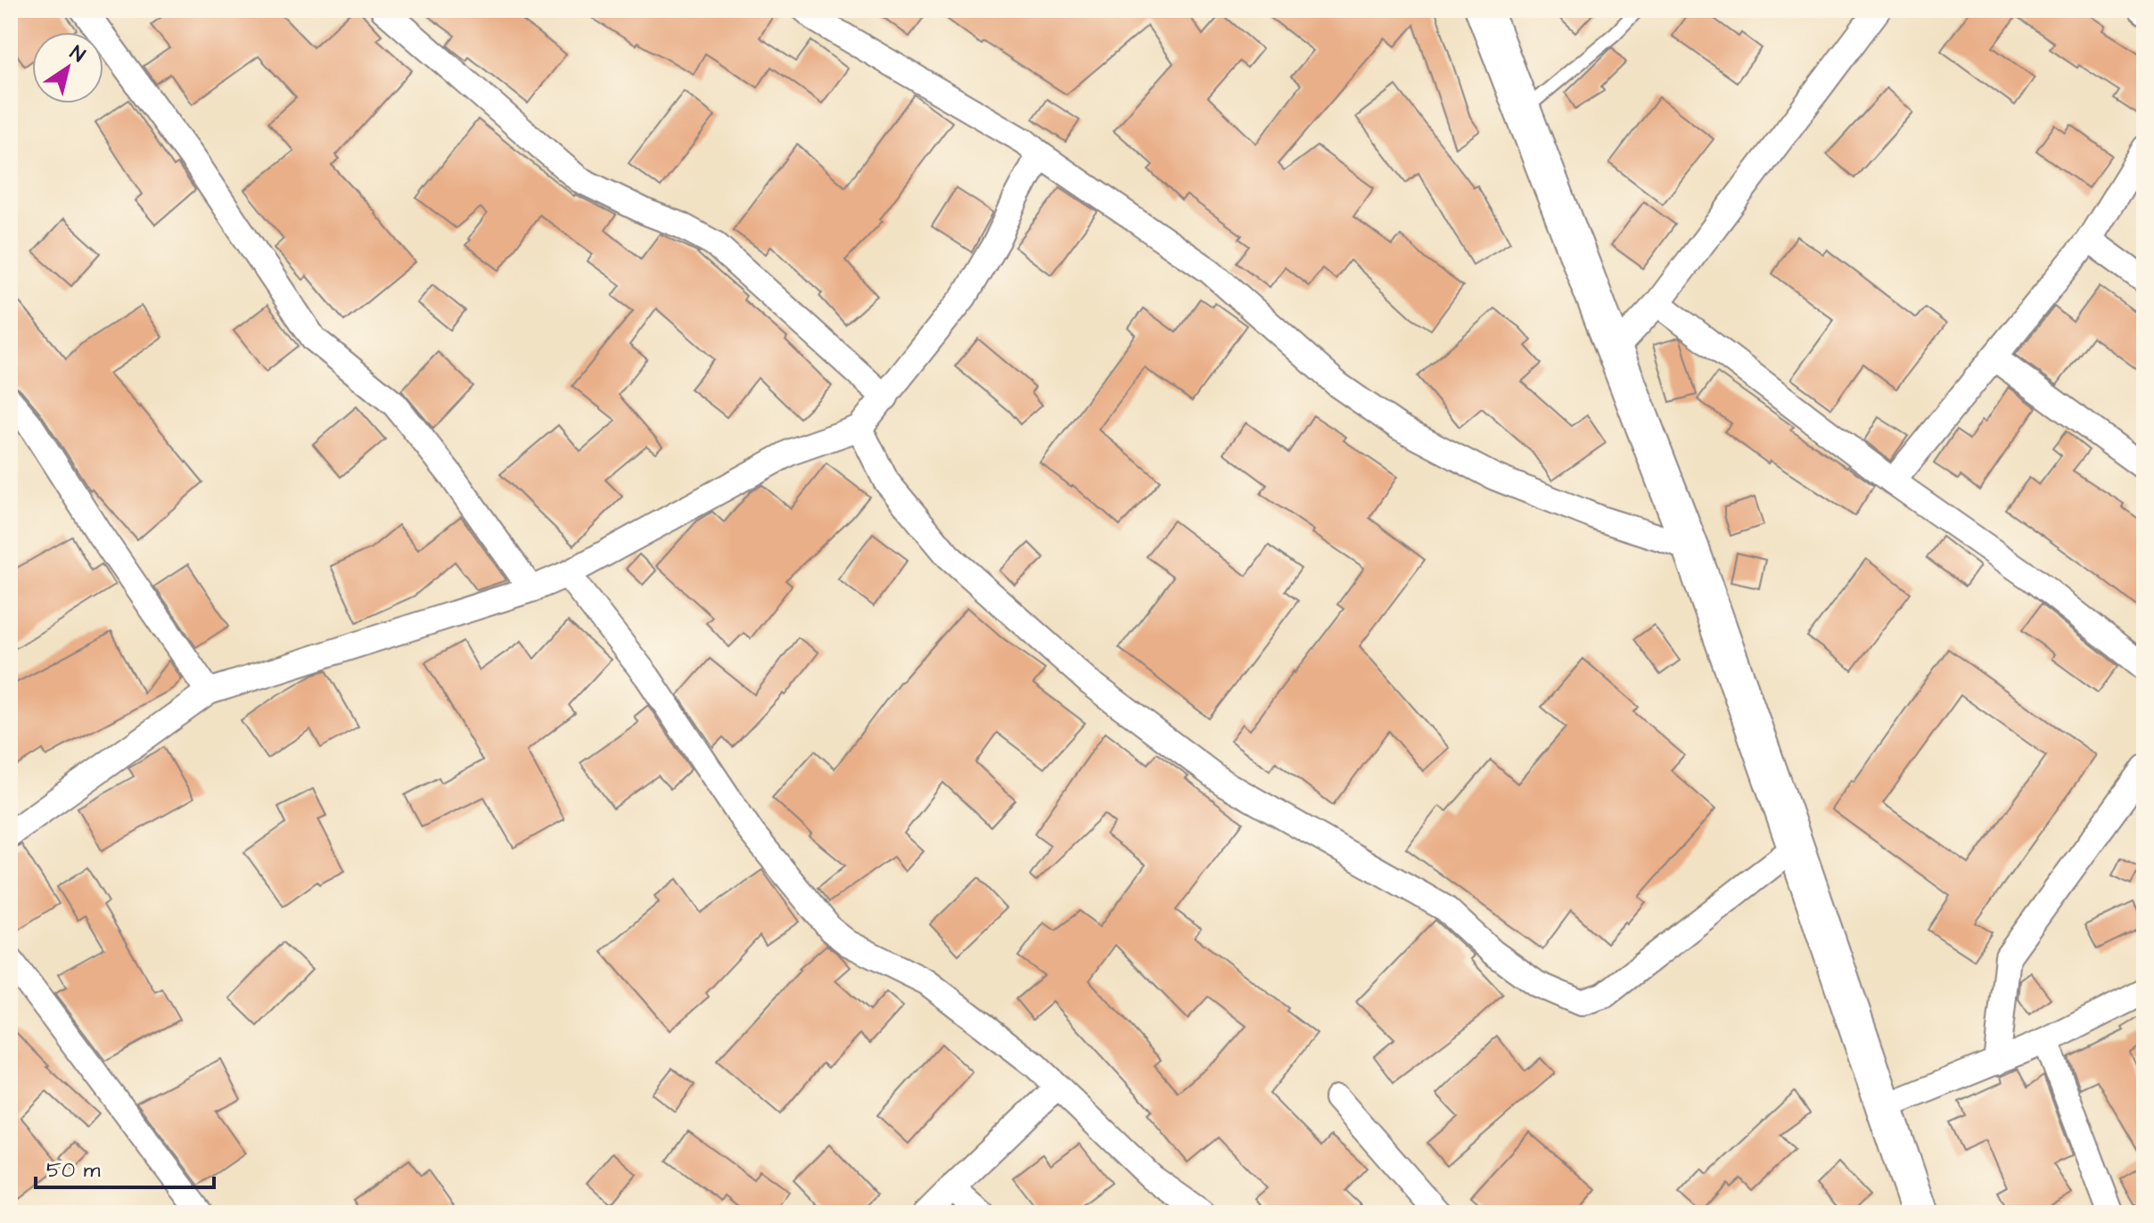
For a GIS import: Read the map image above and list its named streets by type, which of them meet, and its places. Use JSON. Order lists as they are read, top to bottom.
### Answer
{
  "scale_bar": "50 m",
  "north": "top right"
}
